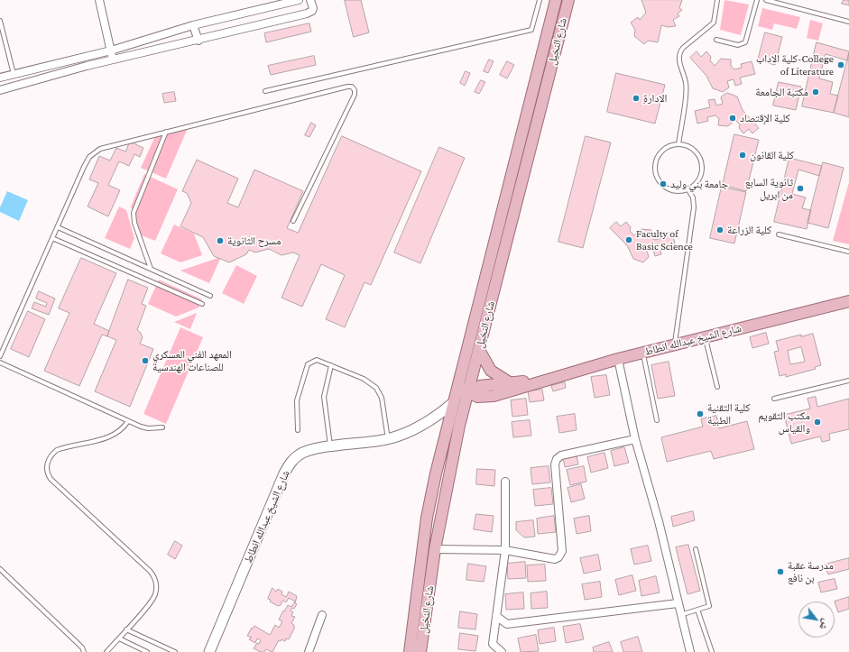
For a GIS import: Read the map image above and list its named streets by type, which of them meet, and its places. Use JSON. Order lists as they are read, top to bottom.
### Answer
{
  "streets": {
    "main road": ["شارع النخيل", "شارع الشيخ عبدالله انطاط"]
  },
  "crossings": [
    ["شارع النخيل", "شارع الشيخ عبدالله انطاط"]
  ],
  "places": [
    "كلية الاداب-College of Literature",
    "مكتبة الجامعة",
    "ِالادارة",
    "كلية الإقتصاد",
    "كلية القانون",
    "جامعة بني وليد",
    "ثانوية السابع من ابريل",
    "كلية الزراعة",
    "Faculty of Basic Science",
    "مسرح الثانوية",
    "المعهد الفني العسكري للصناعات الهندسية",
    "كلية التقنية الطبية",
    "مكتب التقويم والقياس",
    "مدرسة عقبة بن نافع"
  ],
  "north": "bottom right"
}
